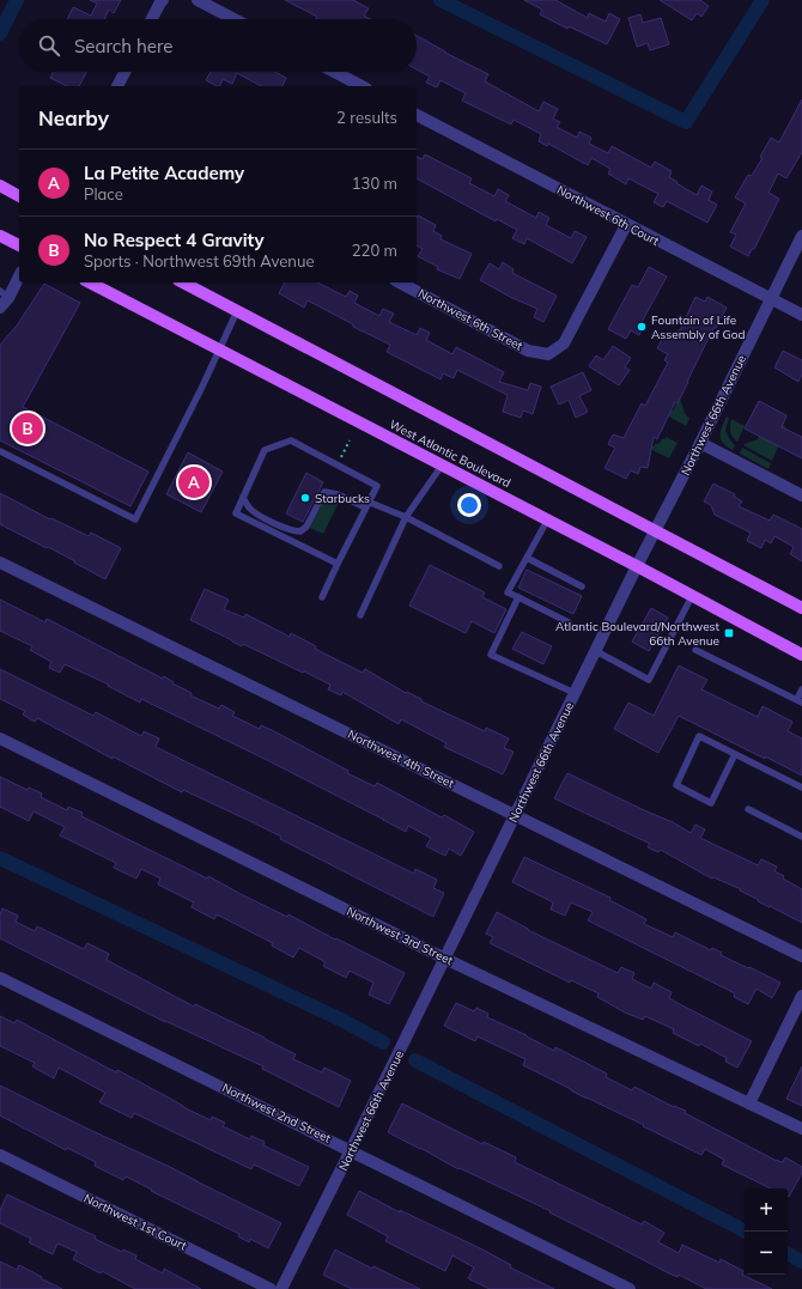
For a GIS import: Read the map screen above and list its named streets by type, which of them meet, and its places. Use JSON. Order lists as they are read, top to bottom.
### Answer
{
  "streets": {
    "main road": ["West Atlantic Boulevard"],
    "street": [
      "Northwest 6th Court",
      "Northwest 6th Street",
      "Northwest 66th Avenue",
      "Northwest 4th Street",
      "Northwest 3rd Street",
      "Northwest 2nd Street",
      "Northwest 1st Court"
    ]
  },
  "crossings": [
    ["Northwest 6th Court", "Northwest 6th Street"],
    ["Northwest 6th Court", "Northwest 66th Avenue"],
    ["Northwest 66th Avenue", "West Atlantic Boulevard"],
    ["Northwest 66th Avenue", "Northwest 4th Street"],
    ["Northwest 66th Avenue", "Northwest 3rd Street"],
    ["Northwest 66th Avenue", "Northwest 2nd Street"]
  ],
  "places": {
    "other": ["Fountain of Life Assembly of God", "Starbucks"],
    "transit": ["Atlantic Boulevard/Northwest 66th Avenue"]
  },
  "page": {
    "search": "Search here",
    "heading": ["Nearby", "2 results"],
    "list": [
      {
        "mark": "A",
        "name": "La Petite Academy",
        "note": "Place",
        "value": "130 m"
      },
      {
        "mark": "B",
        "name": "No Respect 4 Gravity",
        "note": "Sports · Northwest 69th Avenue",
        "value": "220 m"
      }
    ],
    "pins": ["B", "A"],
    "map_buttons": ["+", "−"]
  }
}
